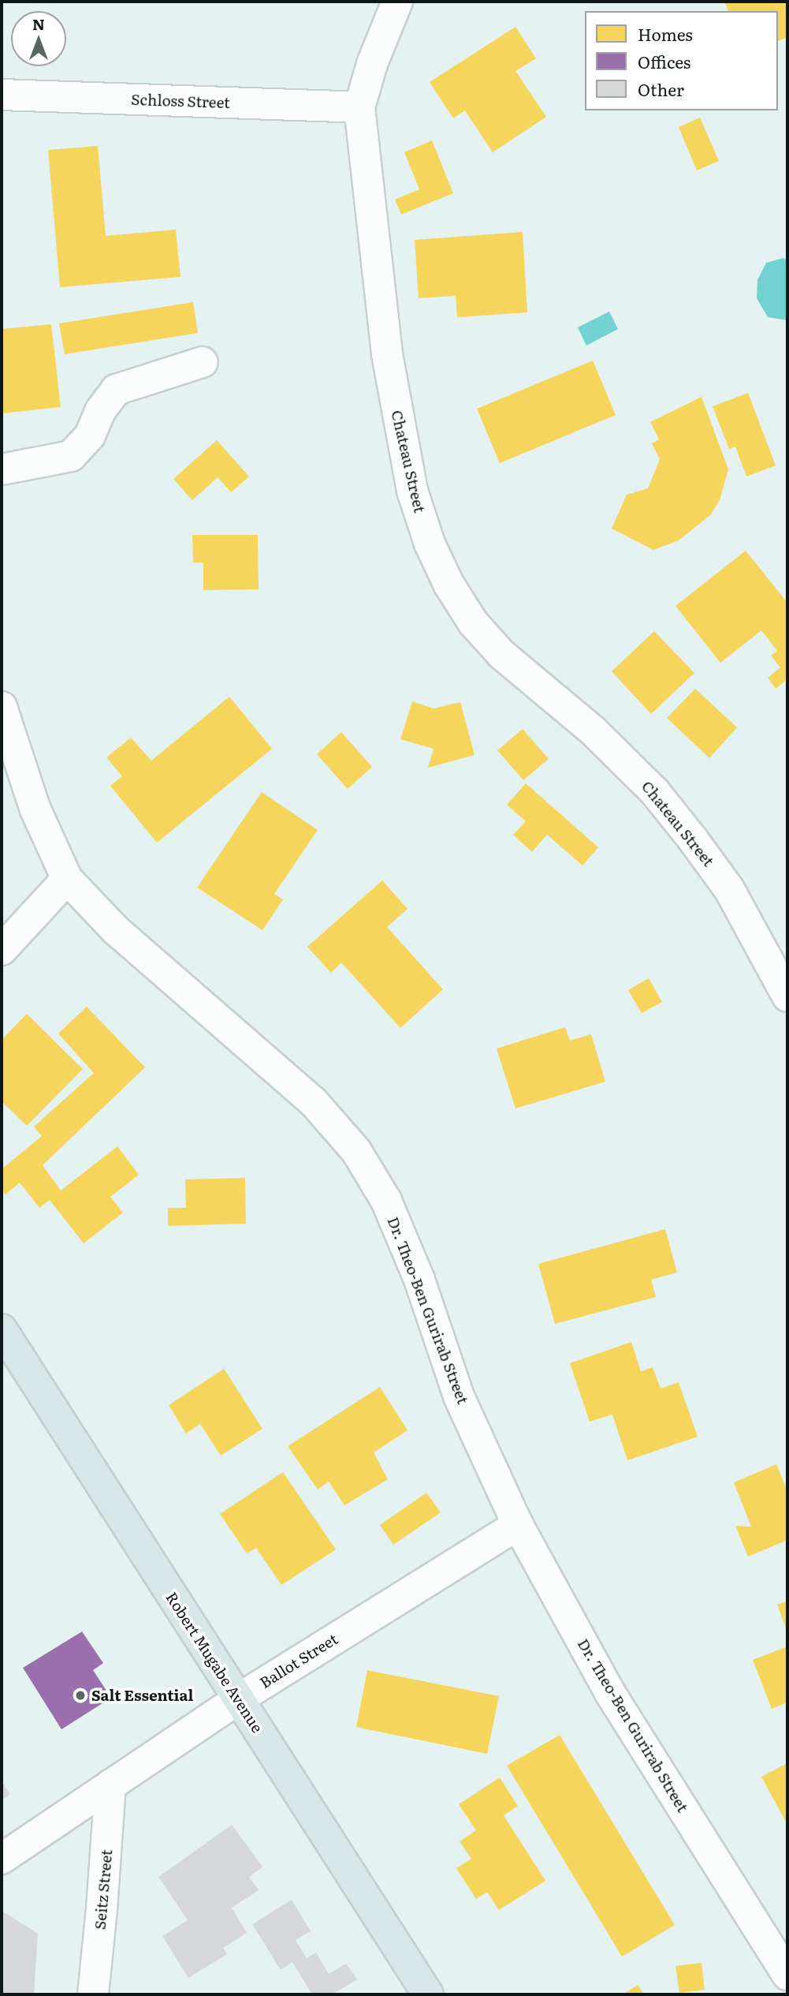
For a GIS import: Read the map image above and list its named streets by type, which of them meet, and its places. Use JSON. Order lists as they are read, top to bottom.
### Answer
{
  "streets": {
    "main road": ["Robert Mugabe Avenue"],
    "street": [
      "Schloss Street",
      "Chateau Street",
      "Dr. Theo-Ben Gurirab Street",
      "Ballot Street",
      "Seitz Street"
    ]
  },
  "crossings": [
    ["Schloss Street", "Chateau Street"],
    ["Dr. Theo-Ben Gurirab Street", "Ballot Street"],
    ["Ballot Street", "Robert Mugabe Avenue"],
    ["Ballot Street", "Seitz Street"]
  ],
  "places": ["Salt Essential"],
  "legend": ["Homes", "Offices", "Other"],
  "north": "top"
}
